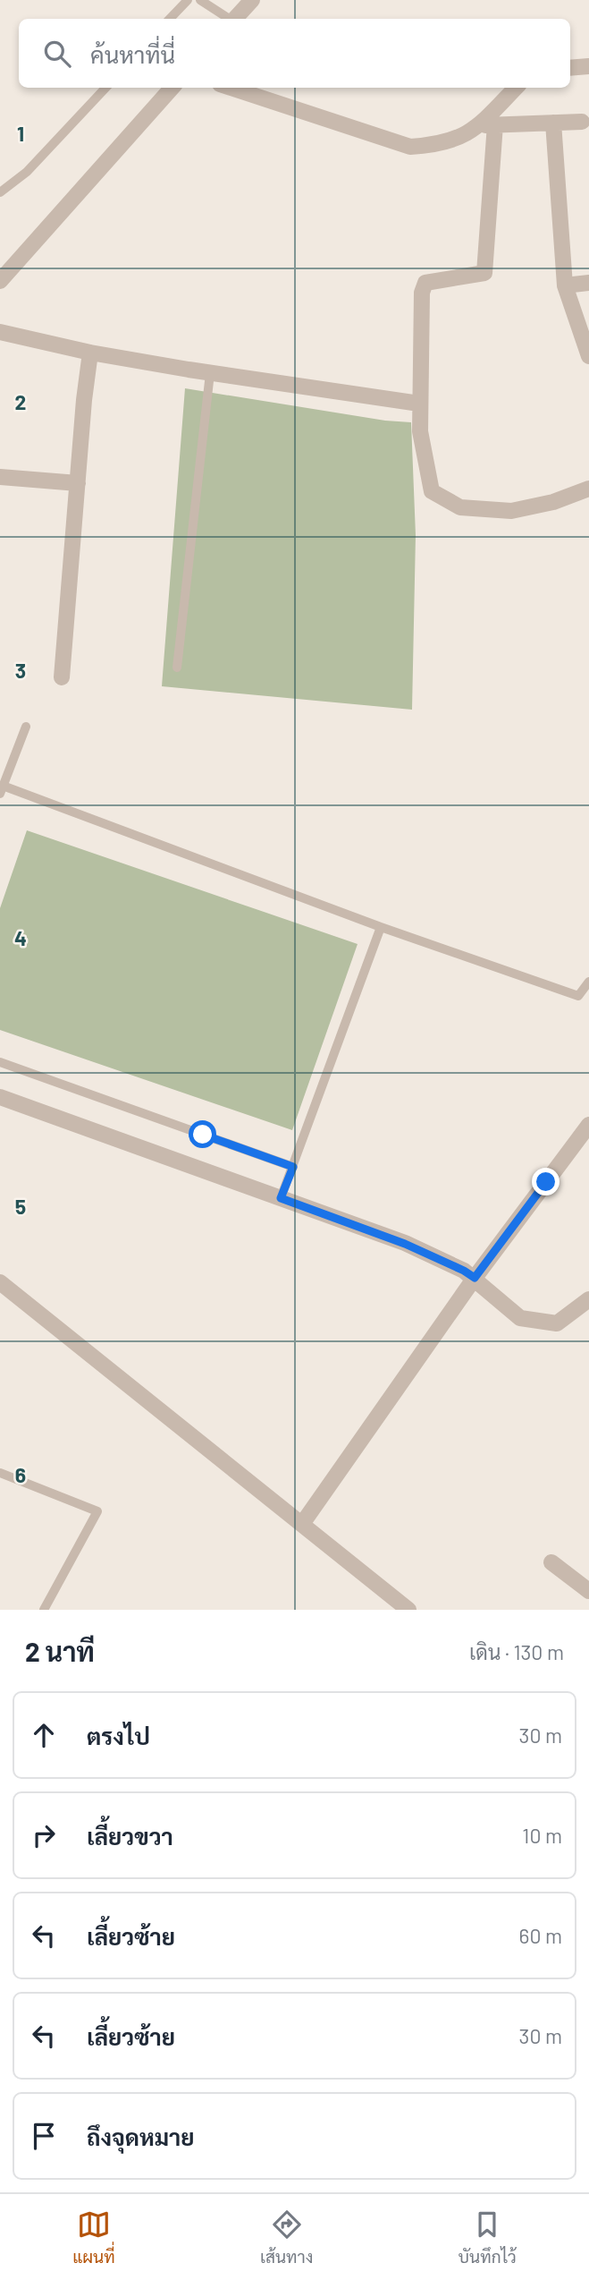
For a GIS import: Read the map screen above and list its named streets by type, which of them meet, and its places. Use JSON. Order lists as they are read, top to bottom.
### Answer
{
  "page": {
    "search": "ค้นหาที่นี่",
    "heading": ["2 นาที", "เดิน · 130 m"],
    "list": [
      ["ตรงไป", "30 m"],
      ["เลี้ยวขวา", "10 m"],
      ["เลี้ยวซ้าย", "60 m"],
      ["เลี้ยวซ้าย", "30 m"],
      "ถึงจุดหมาย"
    ],
    "nav": ["แผนที่", "เส้นทาง", "บันทึกไว้"]
  },
  "grid": {
    "rows": [
      "1",
      "2",
      "3",
      "4",
      "5",
      "6"
    ]
  }
}
